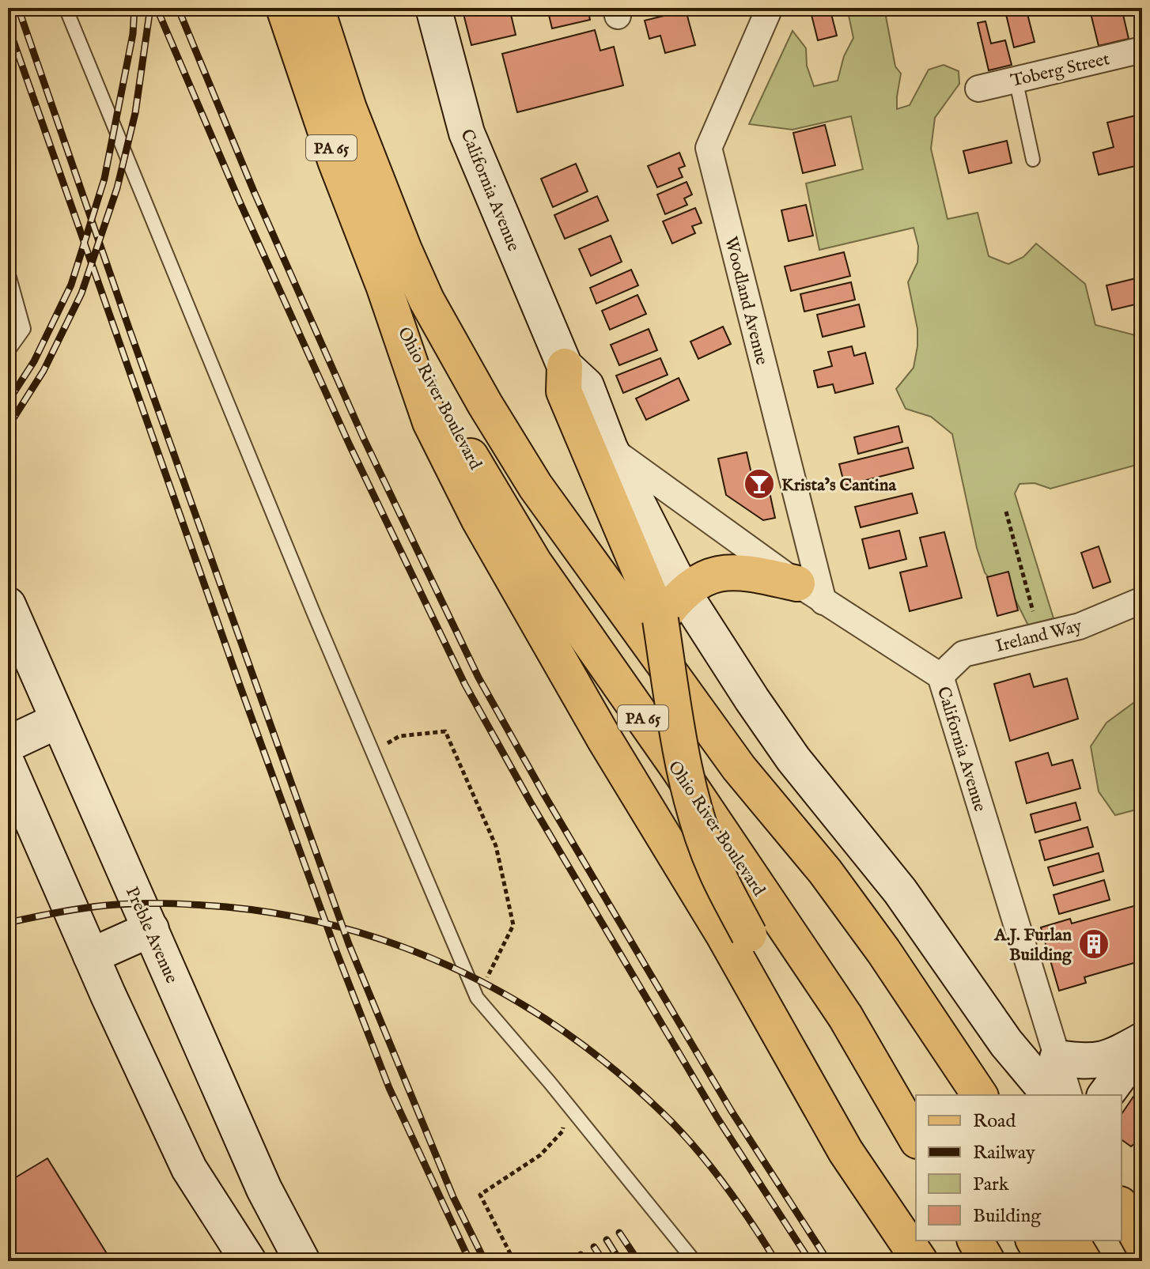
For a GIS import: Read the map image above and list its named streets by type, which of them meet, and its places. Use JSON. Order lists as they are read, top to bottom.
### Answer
{
  "streets": {
    "main road": ["PA 65", "Ohio River Boulevard"],
    "street": [
      "Toberg Street",
      "California Avenue",
      "Woodland Avenue",
      "Ireland Way",
      "Preble Avenue"
    ]
  },
  "crossings": [
    ["PA 65", "Ohio River Boulevard"],
    ["California Avenue", "Woodland Avenue"],
    ["California Avenue", "Ireland Way"]
  ],
  "places": {
    "bar": ["Krista’s Cantina"],
    "building": ["A.J. Furlan Building"]
  },
  "legend": [
    "Road",
    "Railway",
    "Park",
    "Building"
  ]
}
